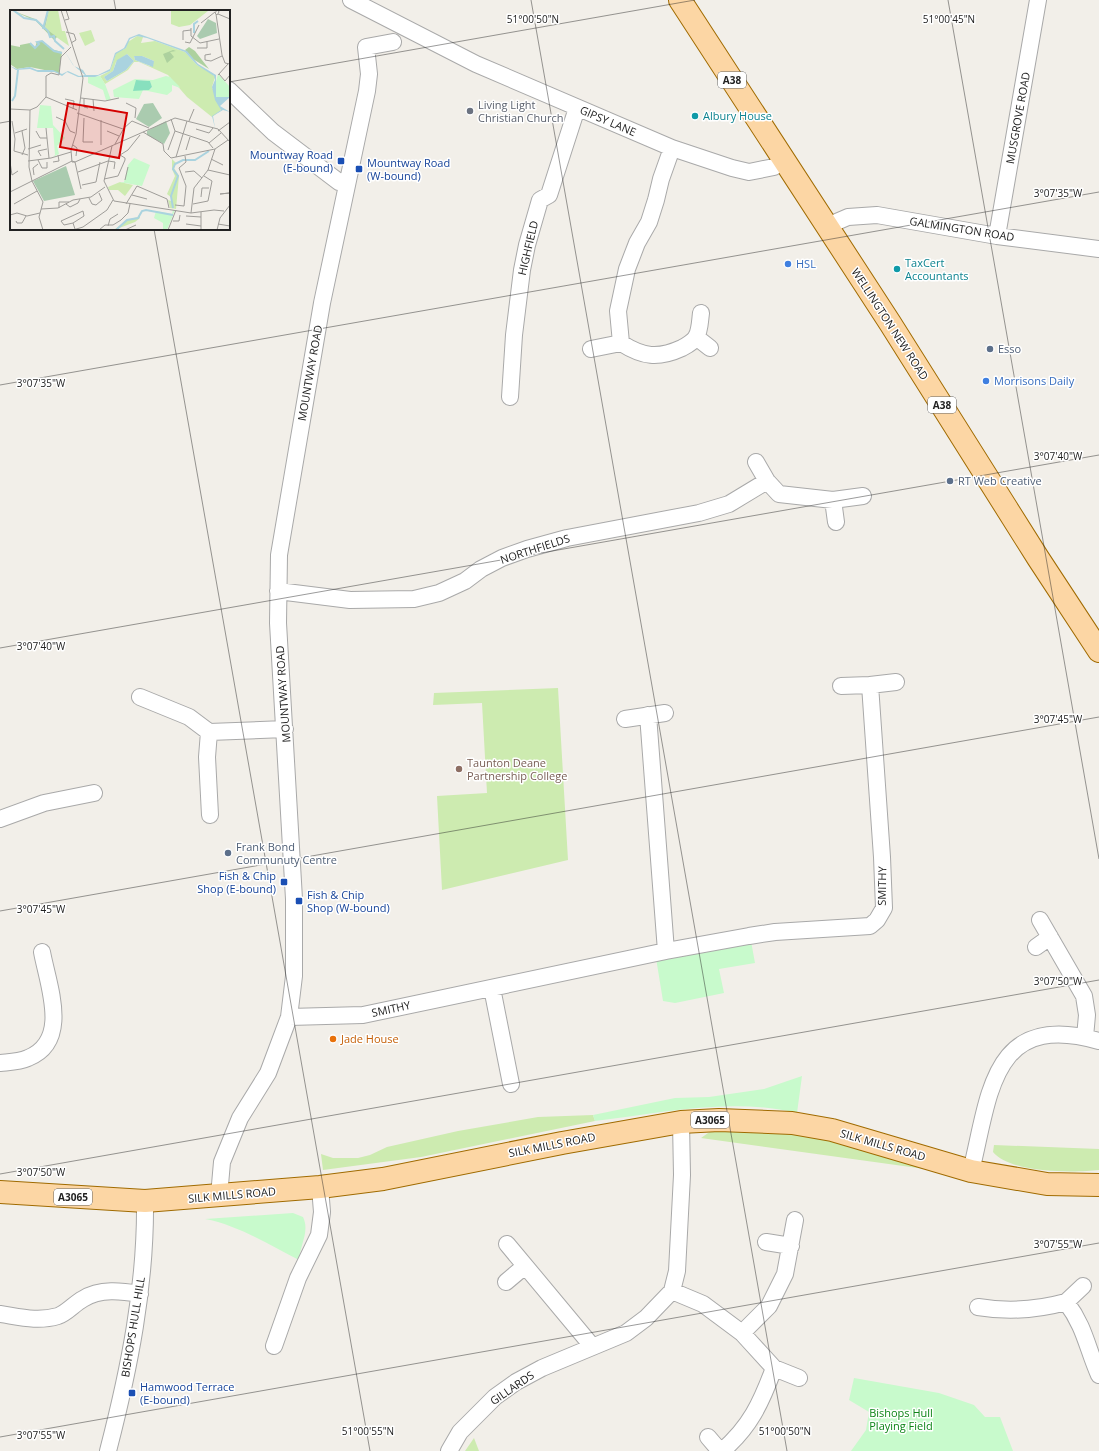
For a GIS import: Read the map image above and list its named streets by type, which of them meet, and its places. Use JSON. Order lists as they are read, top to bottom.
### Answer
{
  "streets": {
    "main road": [
      "A38",
      "WELLINGTON NEW ROAD",
      "A3065",
      "SILK MILLS ROAD"
    ],
    "street": [
      "MUSGROVE ROAD",
      "GIPSY LANE",
      "GALMINGTON ROAD",
      "HIGHFIELD",
      "MOUNTWAY ROAD",
      "NORTHFIELDS",
      "SMITHY",
      "BISHOPS HULL HILL",
      "GILLARDS"
    ]
  },
  "crossings": [
    ["A38", "GIPSY LANE"],
    ["A38", "WELLINGTON NEW ROAD"],
    ["MUSGROVE ROAD", "GALMINGTON ROAD"],
    ["GIPSY LANE", "HIGHFIELD"],
    ["GIPSY LANE", "WELLINGTON NEW ROAD"],
    ["GALMINGTON ROAD", "WELLINGTON NEW ROAD"],
    ["MOUNTWAY ROAD", "NORTHFIELDS"],
    ["MOUNTWAY ROAD", "SMITHY"],
    ["MOUNTWAY ROAD", "SILK MILLS ROAD"],
    ["SILK MILLS ROAD", "BISHOPS HULL HILL"],
    ["SILK MILLS ROAD", "GILLARDS"]
  ],
  "parks": ["Bishops Hull Playing Field"],
  "places": {
    "other": [
      "Living Light Christian Church",
      "Albury House",
      "HSL",
      "TaxCert Accountants",
      "Esso",
      "Morrisons Daily",
      "RT Web Creative",
      "Taunton Deane Partnership College",
      "Frank Bond Communuty Centre",
      "Jade House"
    ],
    "transit": [
      "Mountway Road (E-bound)",
      "Mountway Road (W-bound)",
      "Fish & Chip Shop (E-bound)",
      "Fish & Chip Shop (W-bound)",
      "Hamwood Terrace (E-bound)"
    ]
  },
  "coordinates": [
    "51°00'50\"N",
    "51°00'45\"N",
    "3°07'35\"W",
    "3°07'40\"W",
    "3°07'45\"W",
    "3°07'50\"W",
    "3°07'55\"W",
    "51°00'55\"N"
  ]
}
